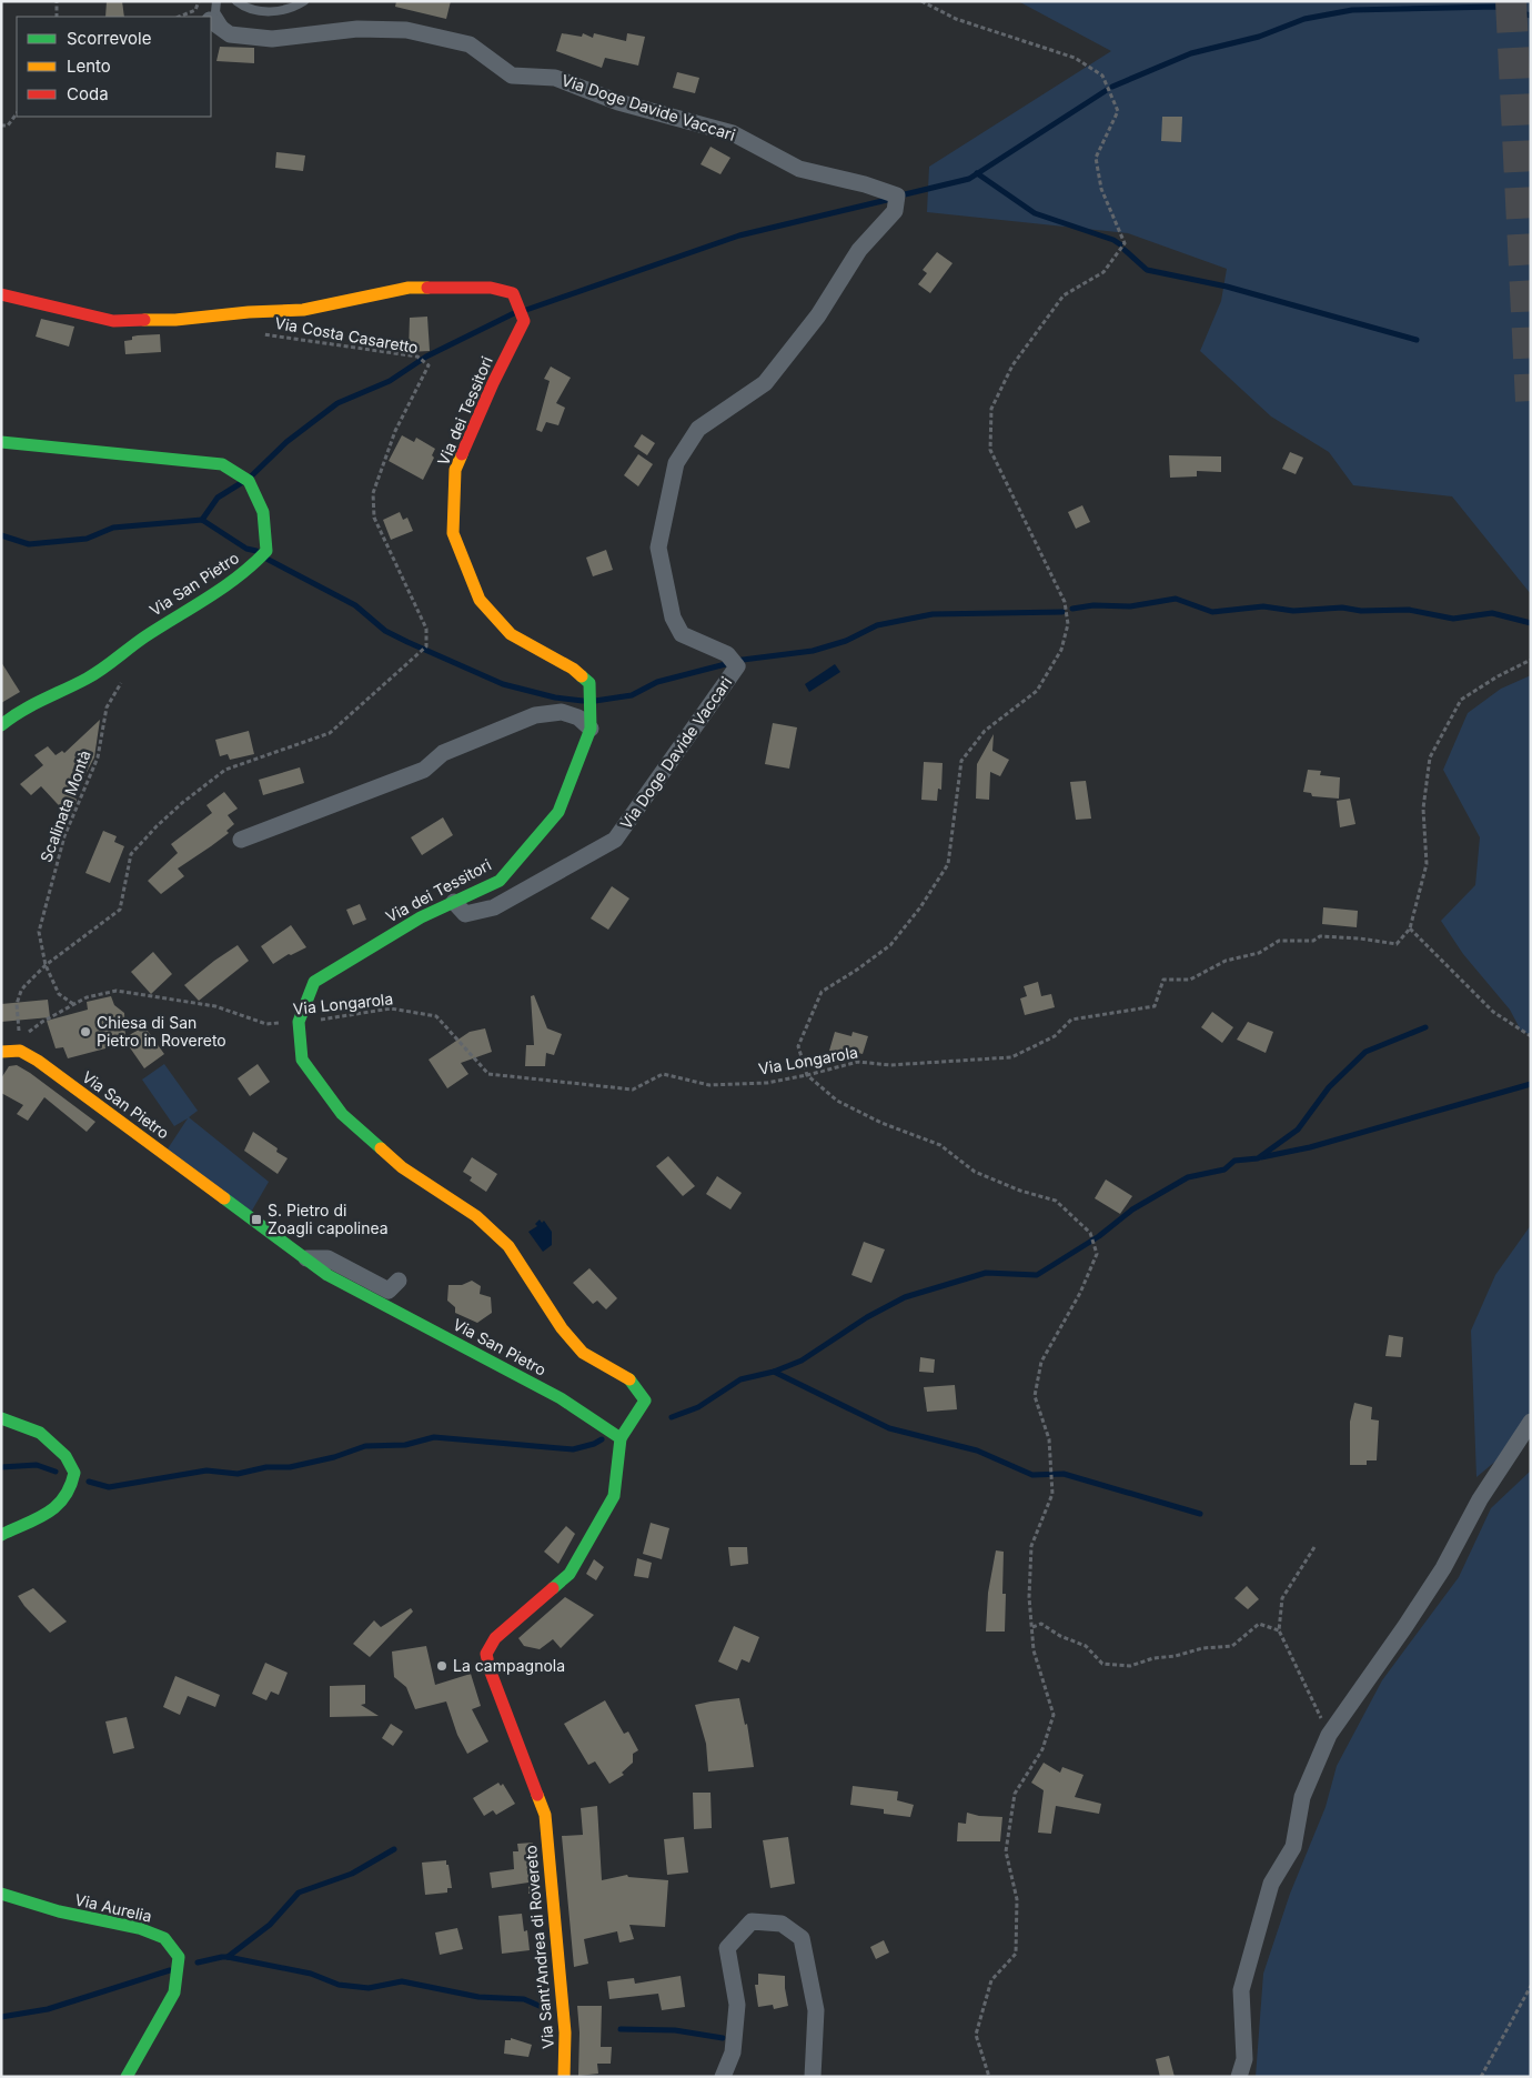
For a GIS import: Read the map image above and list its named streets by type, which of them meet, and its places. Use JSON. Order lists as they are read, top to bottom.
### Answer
{
  "streets": {
    "street": [
      "Via Doge Davide Vaccari",
      "Via dei Tessitori",
      "Via San Pietro",
      "Via Aurelia",
      "Via Sant'Andrea di Rovereto"
    ],
    "path": ["Via Costa Casaretto", "Scalinata Montà", "Via Longarola"]
  },
  "crossings": [
    ["Via Doge Davide Vaccari", "Via dei Tessitori"],
    ["Via Costa Casaretto", "Via San Pietro"],
    ["Via Costa Casaretto", "Scalinata Montà"],
    ["Via Costa Casaretto", "Via Longarola"],
    ["Via dei Tessitori", "Via San Pietro"],
    ["Via dei Tessitori", "Via Longarola"],
    ["Via dei Tessitori", "Via Sant'Andrea di Rovereto"],
    ["Via San Pietro", "Via Longarola"],
    ["Via San Pietro", "Via Sant'Andrea di Rovereto"],
    ["Scalinata Montà", "Via Longarola"]
  ],
  "places": {
    "other": ["Chiesa di San Pietro in Rovereto", "La campagnola"],
    "transit": ["S. Pietro di Zoagli capolinea"]
  },
  "legend": ["Scorrevole", "Lento", "Coda"]
}
